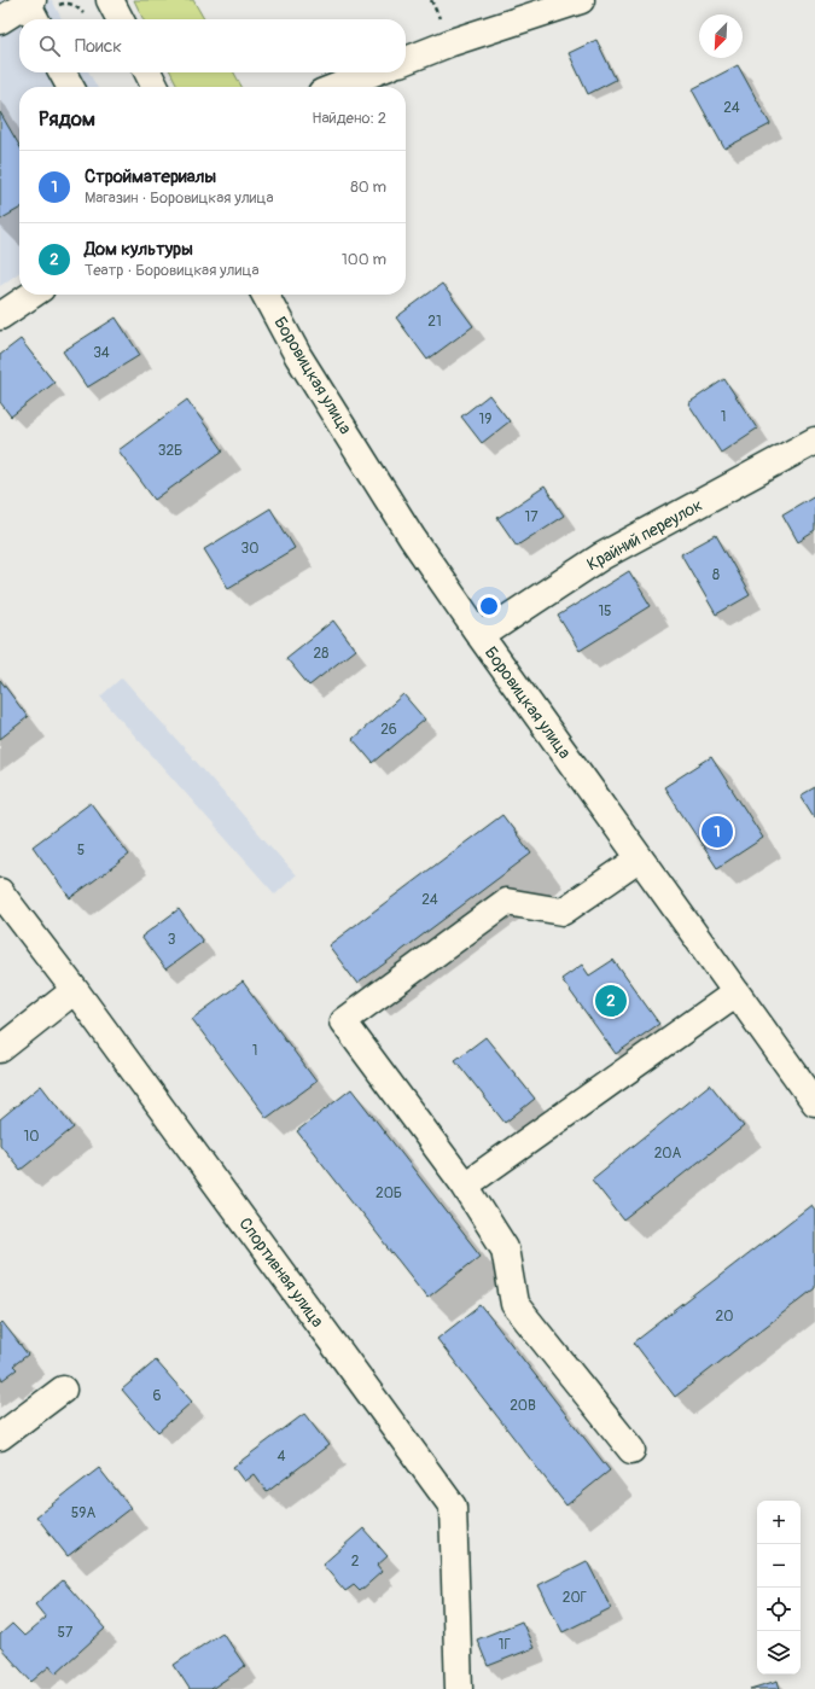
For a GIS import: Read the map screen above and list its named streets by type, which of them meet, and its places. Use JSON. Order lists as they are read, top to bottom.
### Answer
{
  "streets": {
    "street": ["Боровицкая улица", "Крайний переулок", "Спортивная улица"]
  },
  "crossings": [
    ["Боровицкая улица", "Крайний переулок"]
  ],
  "house_numbers": [
    "24",
    "21",
    "34",
    "1",
    "19",
    "32Б",
    "17",
    "30",
    "8",
    "15",
    "28",
    "26",
    "5",
    "24",
    "3",
    "1",
    "10",
    "20А",
    "20Б",
    "20",
    "6",
    "20В",
    "4",
    "59А",
    "2",
    "20Г",
    "57",
    "1Г"
  ],
  "north": "bottom left",
  "page": {
    "search": "Поиск",
    "heading": ["Рядом", "Найдено: 2"],
    "list": [
      {
        "mark": "1",
        "name": "Стройматериалы",
        "note": "Магазин · Боровицкая улица",
        "value": "80 m"
      },
      {
        "mark": "2",
        "name": "Дом культуры",
        "note": "Театр · Боровицкая улица",
        "value": "100 m"
      }
    ],
    "pins": ["1", "2"],
    "map_buttons": ["+", "−"]
  }
}
